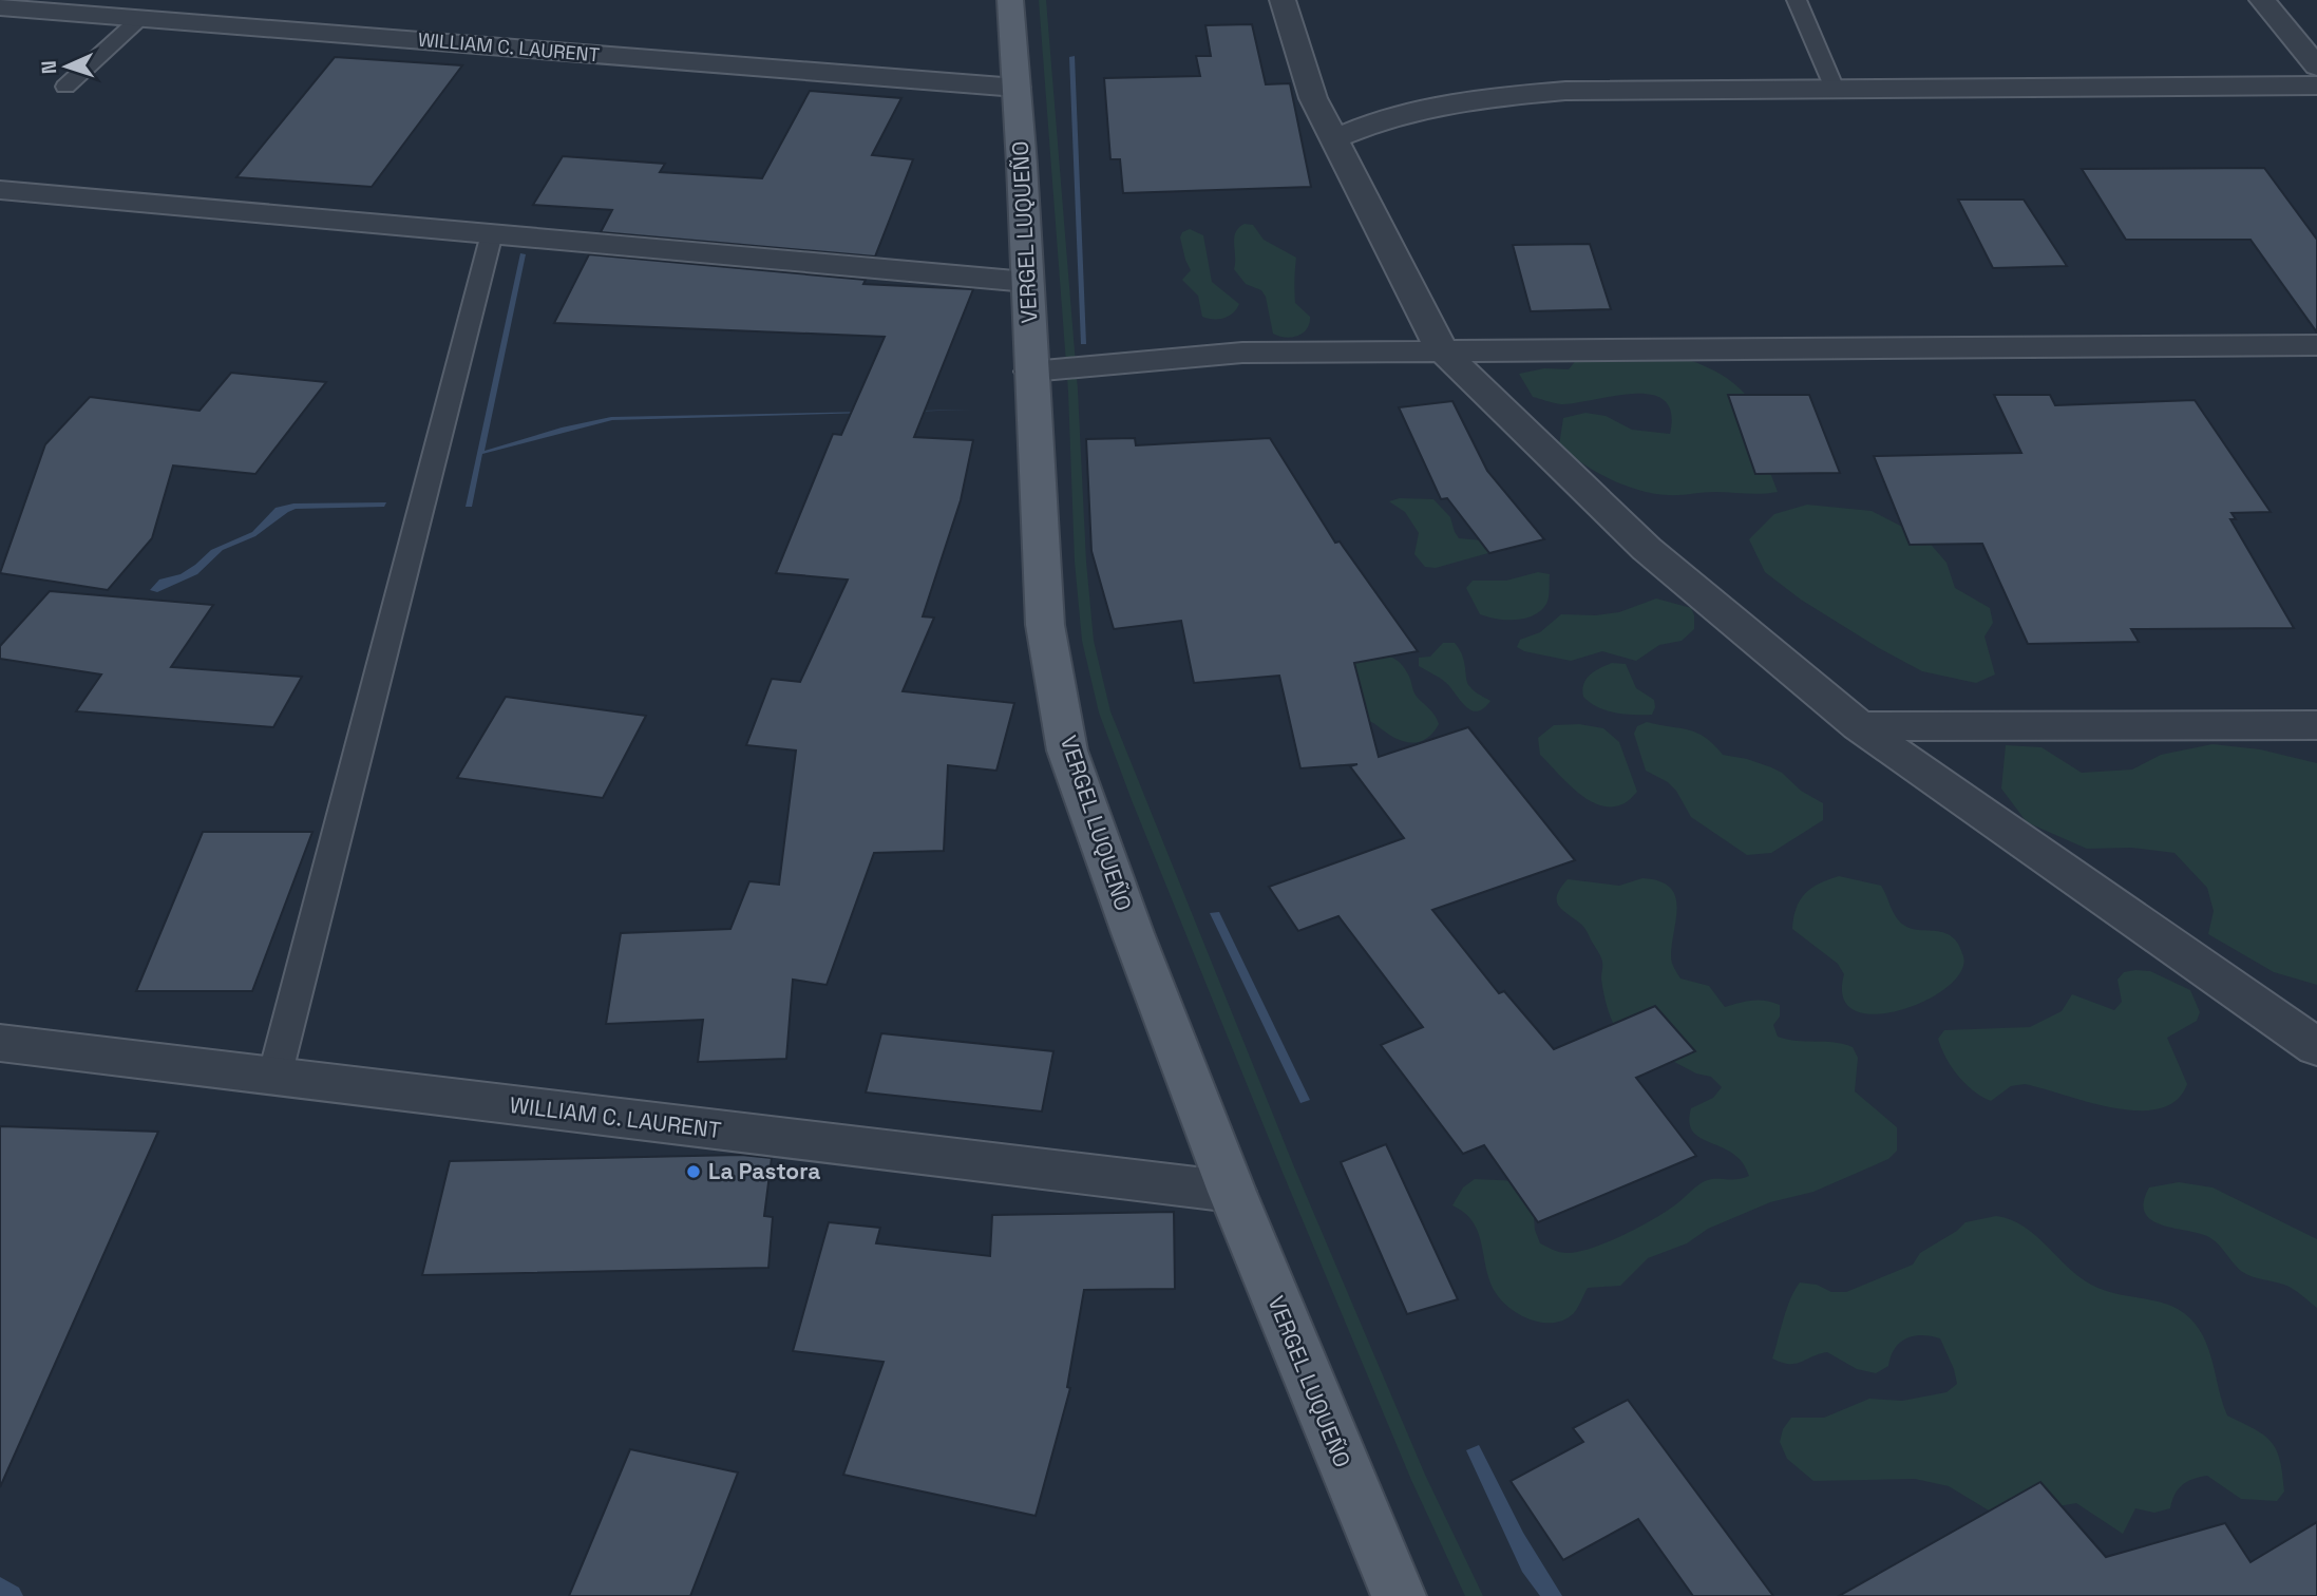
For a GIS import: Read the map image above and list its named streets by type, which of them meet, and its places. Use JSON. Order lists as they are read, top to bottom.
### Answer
{
  "streets": {
    "main road": ["VERGEL LUQUEÑO"],
    "street": ["WILLIAM C. LAURENT"]
  },
  "crossings": [
    ["WILLIAM C. LAURENT", "VERGEL LUQUEÑO"]
  ],
  "places": ["La Pastora"],
  "north": "left"
}
